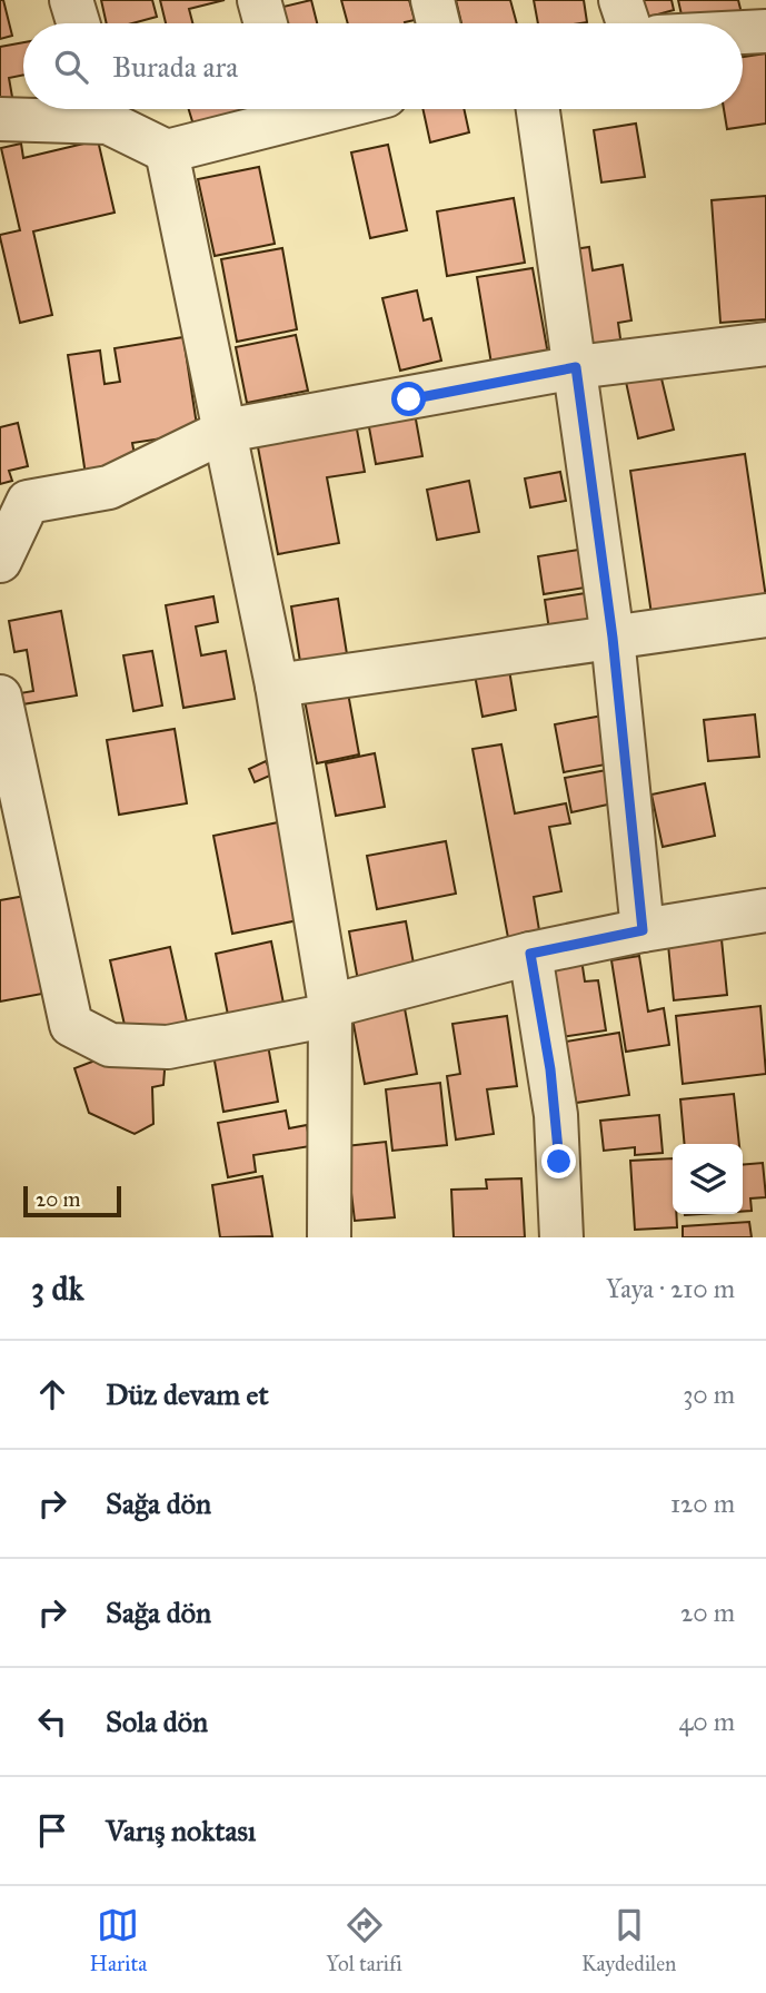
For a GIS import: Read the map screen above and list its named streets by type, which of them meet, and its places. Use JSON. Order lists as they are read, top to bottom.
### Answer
{
  "scale_bar": "20 m",
  "page": {
    "search": "Burada ara",
    "scale": "20 m",
    "heading": ["3 dk", "Yaya · 210 m"],
    "list": [
      ["Düz devam et", "30 m"],
      ["Sağa dön", "120 m"],
      ["Sağa dön", "20 m"],
      ["Sola dön", "40 m"],
      "Varış noktası"
    ],
    "nav": ["Harita", "Yol tarifi", "Kaydedilen"]
  }
}
